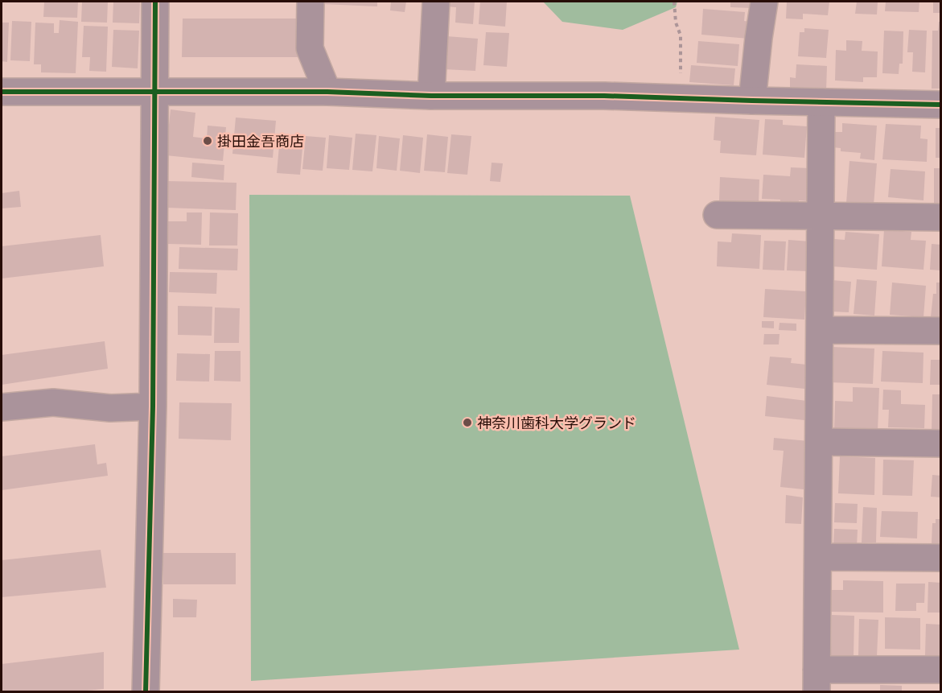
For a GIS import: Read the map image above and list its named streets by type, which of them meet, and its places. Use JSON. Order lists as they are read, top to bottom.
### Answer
{
  "places": ["掛田金吾商店", "神奈川歯科大学グランド"]
}
